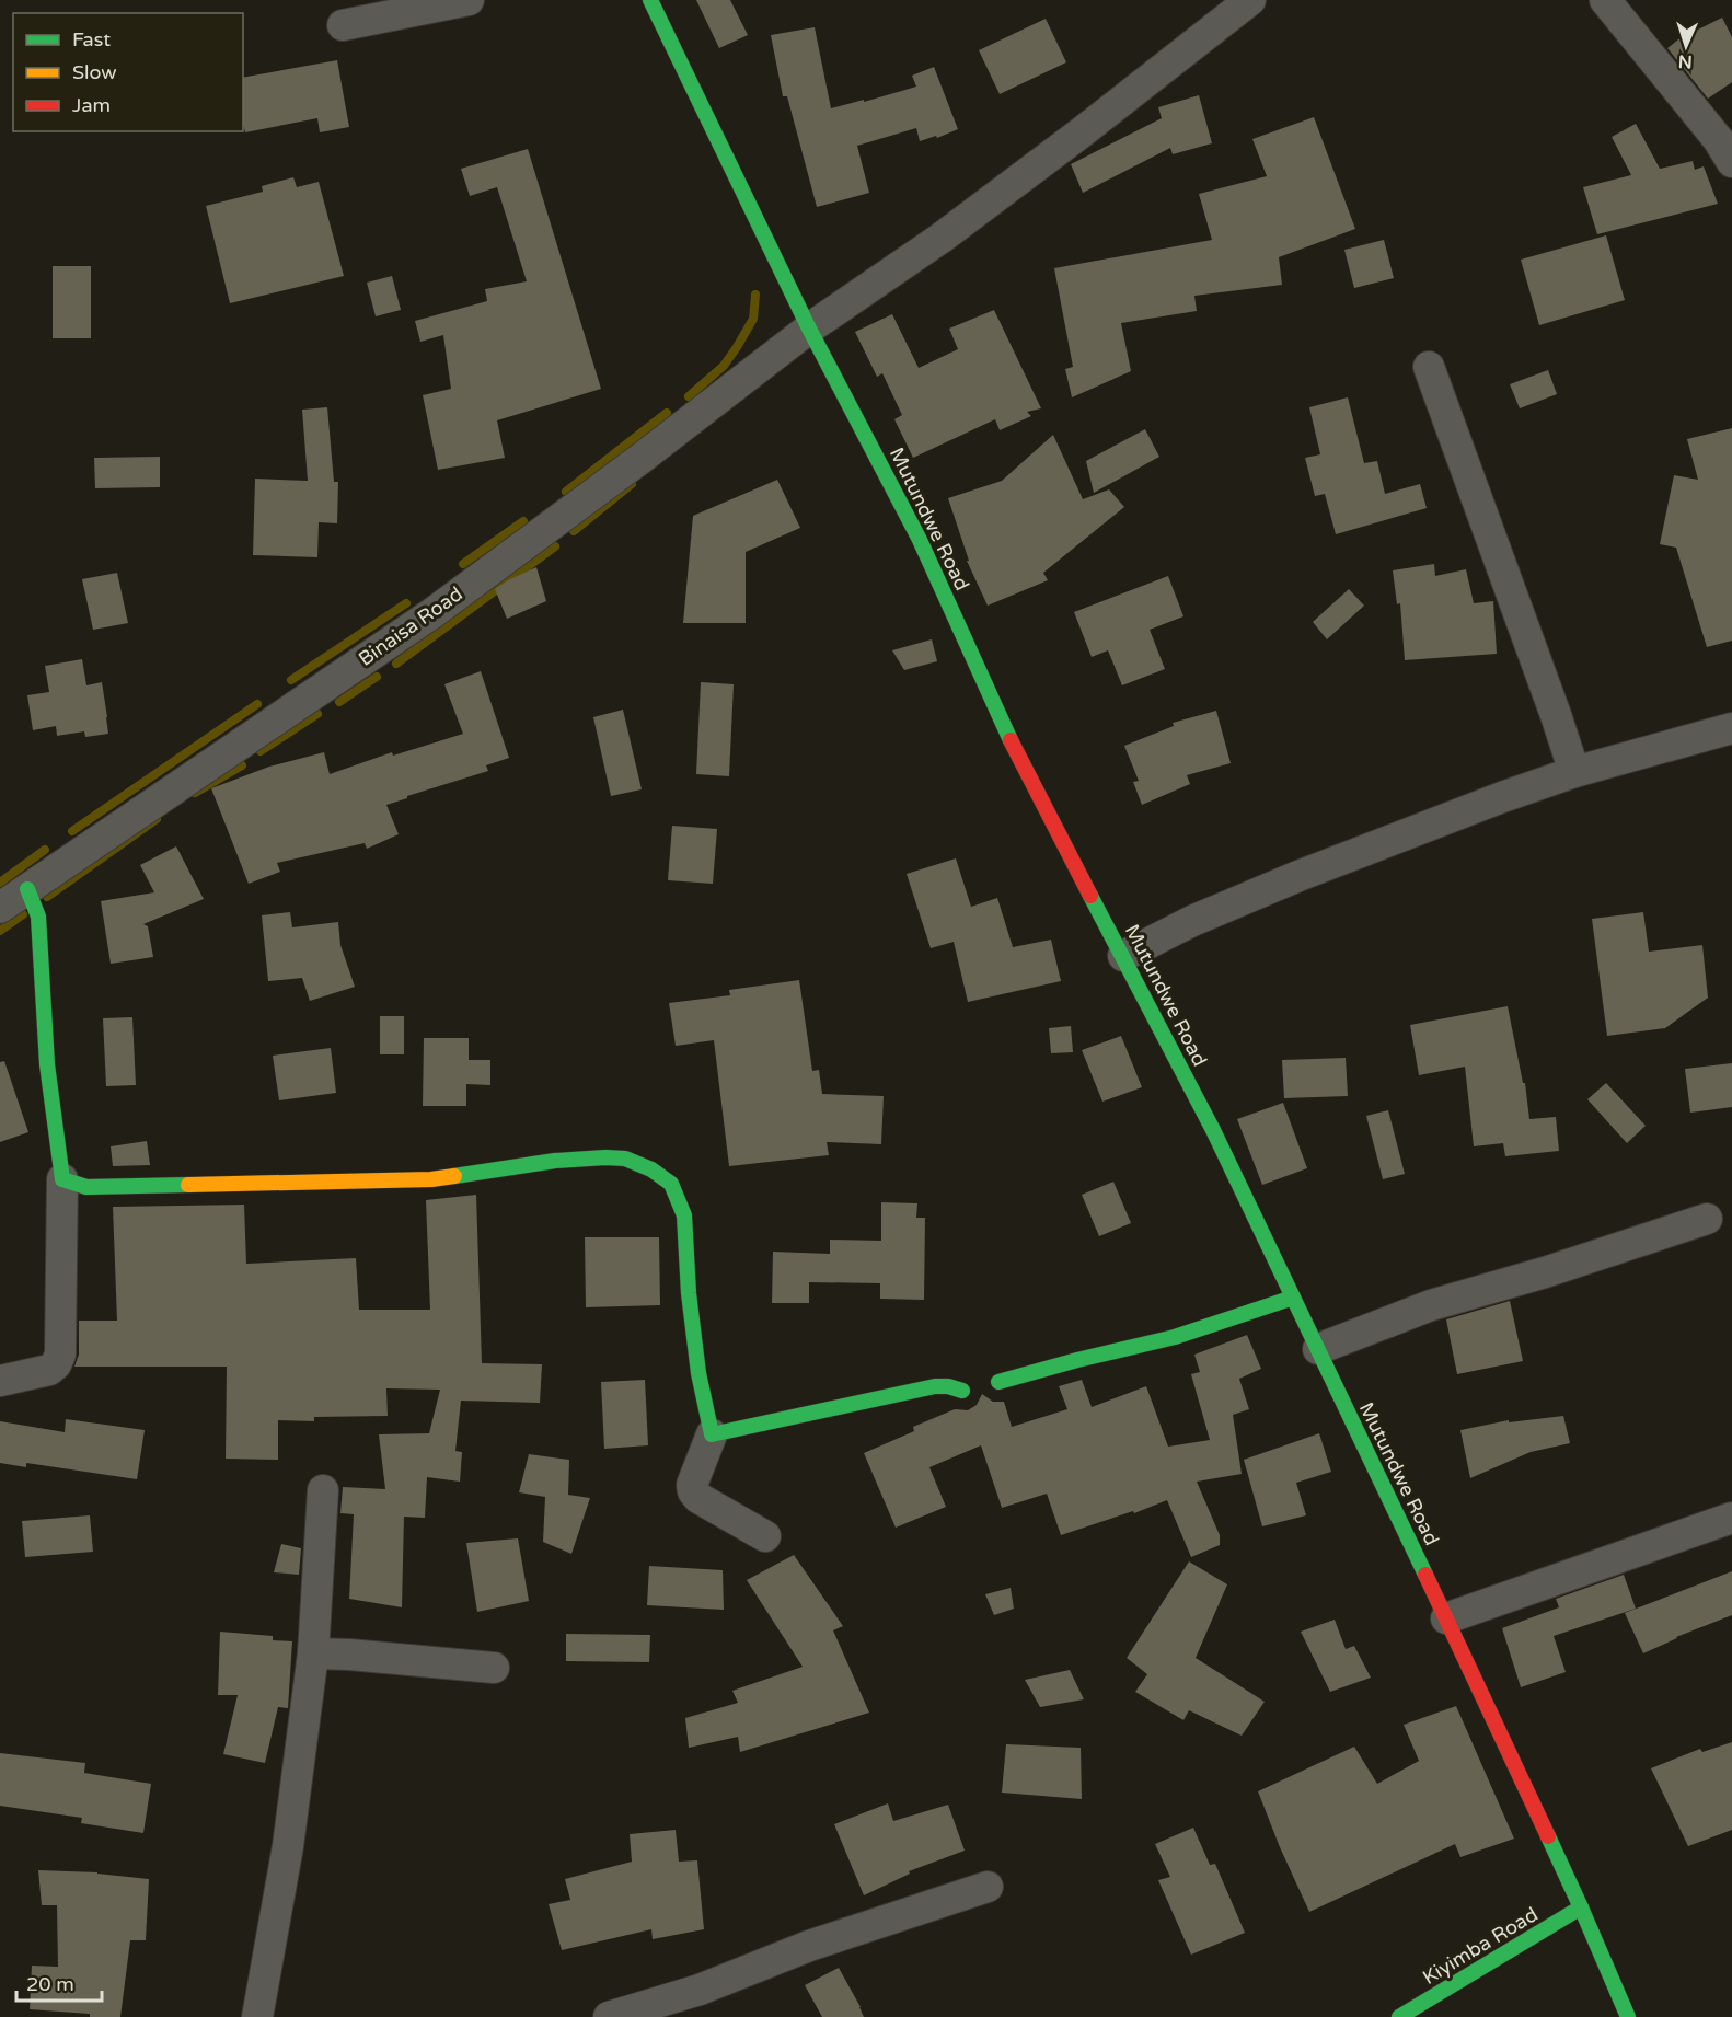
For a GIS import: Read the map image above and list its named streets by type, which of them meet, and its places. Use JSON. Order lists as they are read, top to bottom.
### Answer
{
  "streets": {
    "main road": ["Mutundwe Road", "Kiyimba Road"],
    "street": ["Binaisa Road"]
  },
  "crossings": [
    ["Mutundwe Road", "Binaisa Road"],
    ["Mutundwe Road", "Kiyimba Road"]
  ],
  "legend": ["Fast", "Slow", "Jam"],
  "scale_bar": "20 m",
  "north": "bottom"
}
